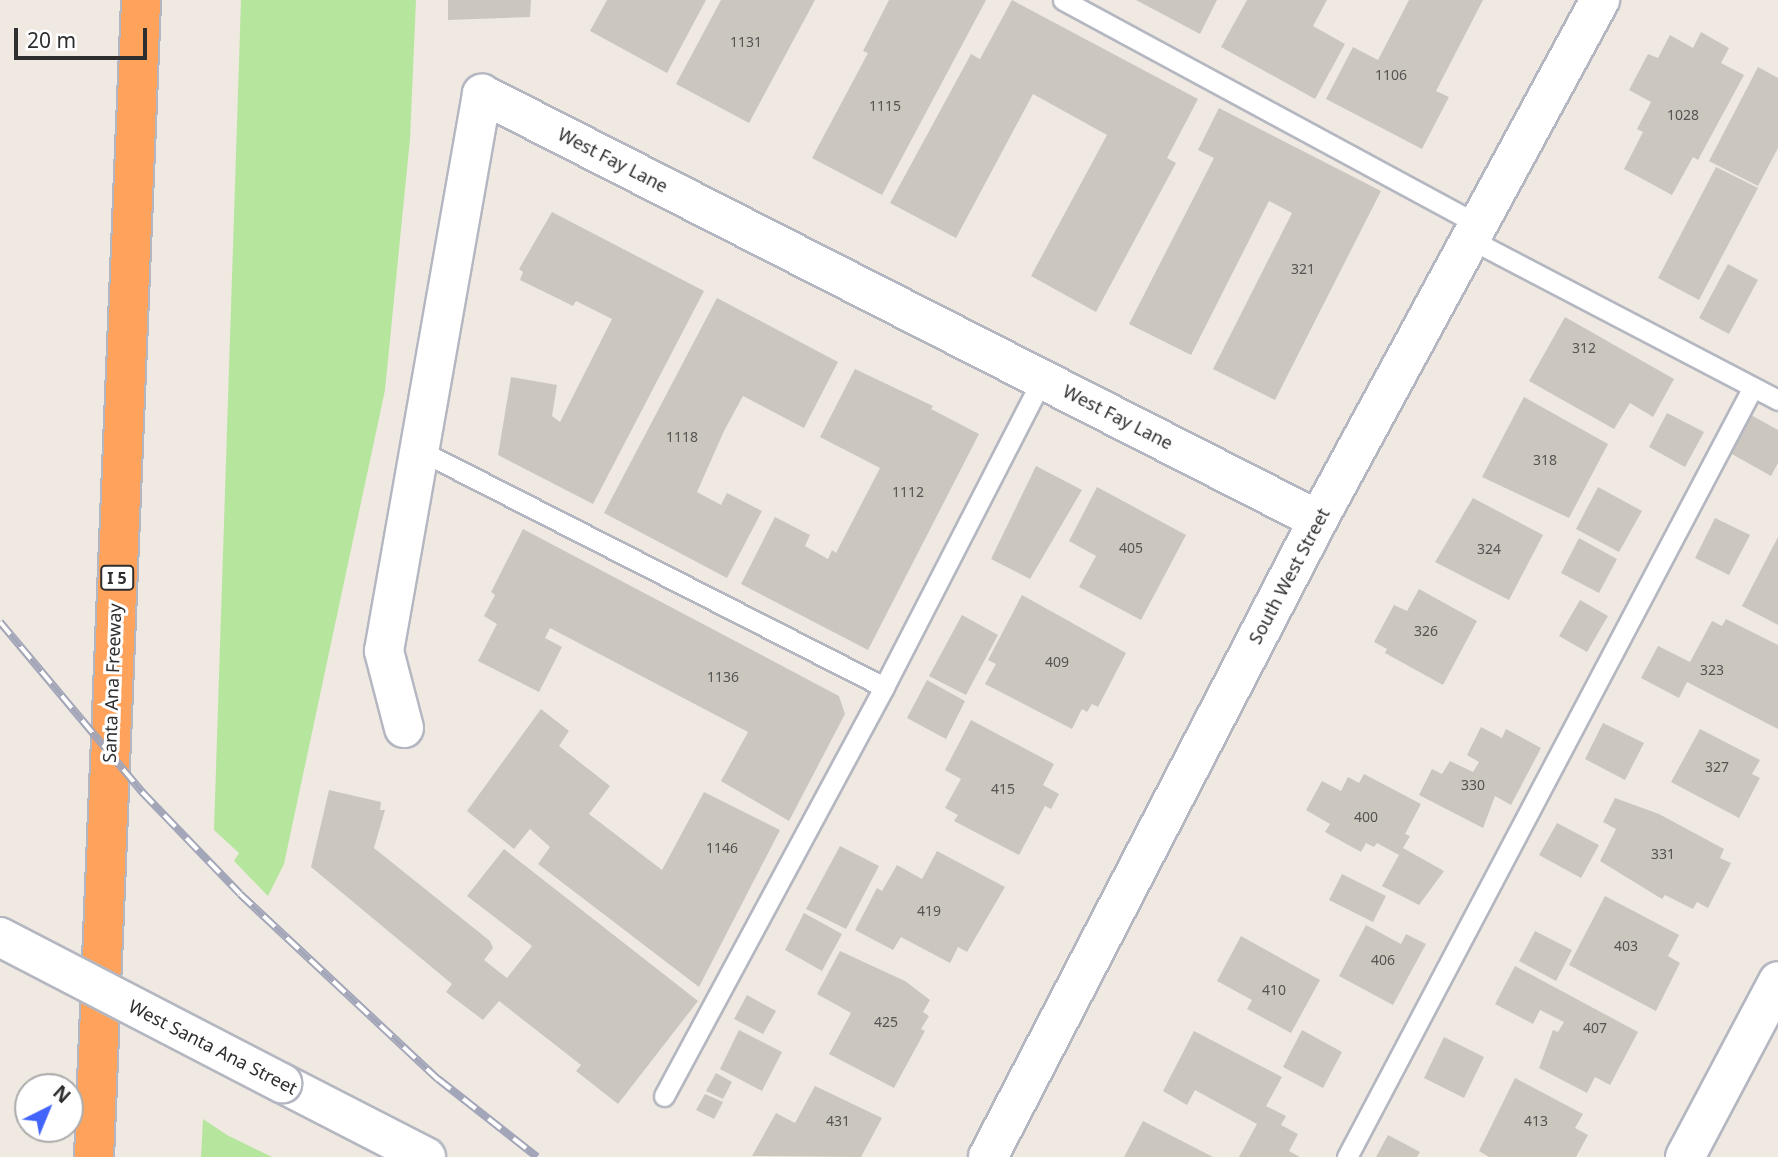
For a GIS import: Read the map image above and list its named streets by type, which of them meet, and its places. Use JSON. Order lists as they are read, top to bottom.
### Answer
{
  "streets": {
    "highway": ["I 5", "Santa Ana Freeway"],
    "street": ["West Fay Lane", "South West Street", "West Santa Ana Street"]
  },
  "crossings": [
    ["West Fay Lane", "South West Street"]
  ],
  "house_numbers": [
    "1131",
    "1106",
    "1115",
    "1028",
    "321",
    "312",
    "1118",
    "318",
    "1112",
    "405",
    "324",
    "326",
    "409",
    "323",
    "1136",
    "327",
    "330",
    "415",
    "400",
    "1146",
    "331",
    "419",
    "403",
    "406",
    "410",
    "425",
    "407",
    "431",
    "413"
  ],
  "scale_bar": "20 m",
  "north": "top right"
}
